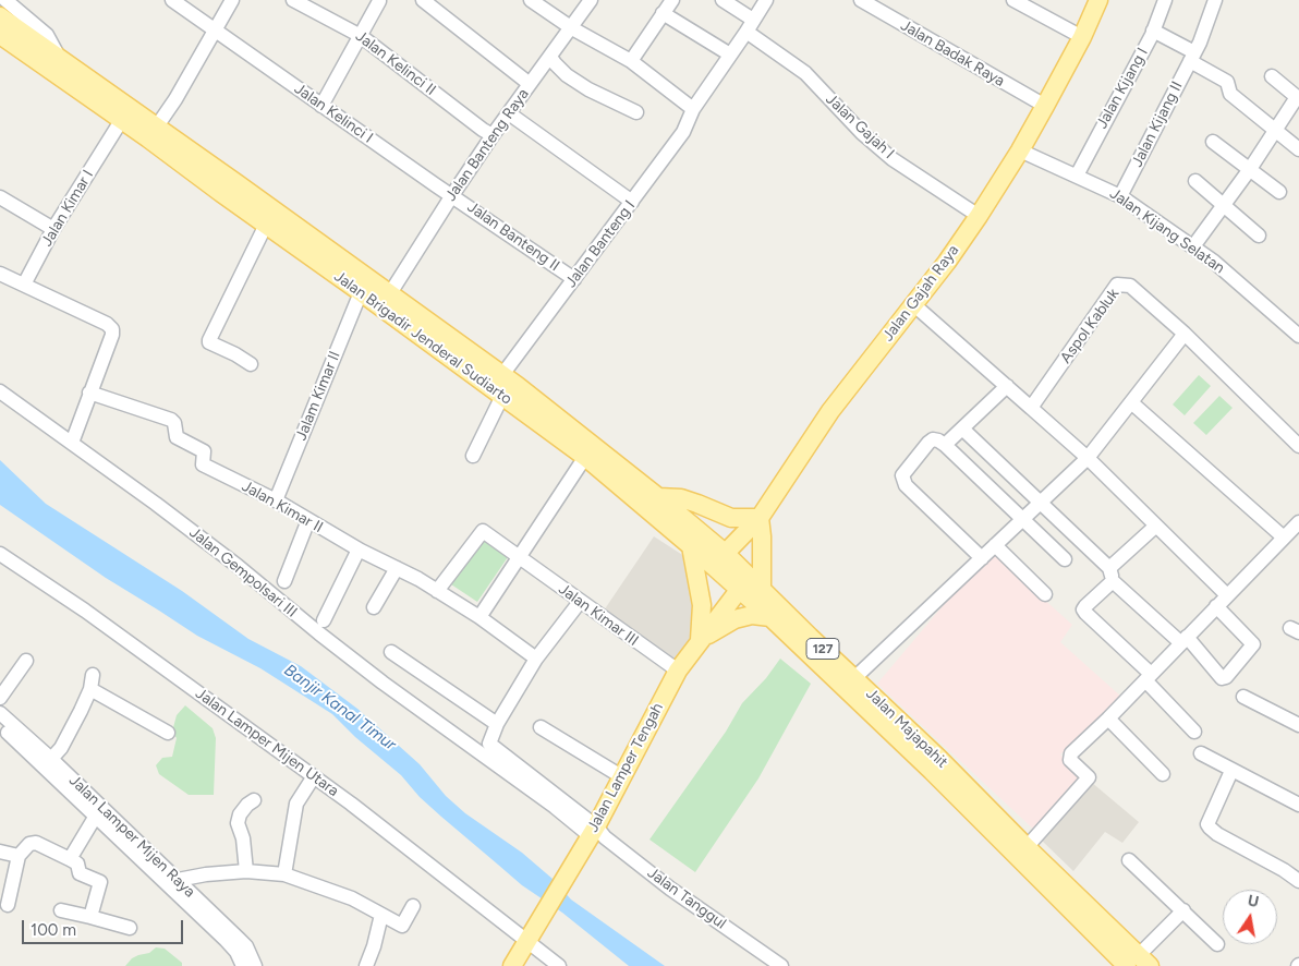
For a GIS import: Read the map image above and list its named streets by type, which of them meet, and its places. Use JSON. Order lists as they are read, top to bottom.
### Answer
{
  "streets": {
    "main road": [
      "Jalan Gajah Raya",
      "Jalan Brigadir Jenderal Sudiarto",
      "127",
      "Jalan Majapahit",
      "Jalan Lamper Tengah"
    ],
    "street": [
      "Jalan Badak Raya",
      "Jalan Kelinci II",
      "Jalan Kijang I",
      "Jalan Kelinci I",
      "Jalan Kijang II",
      "Jalan Gajah I",
      "Jalan Banteng Raya",
      "Jalan Kimar I",
      "Jalan Kijang Selatan",
      "Jalan Banteng II",
      "Jalan Banteng I",
      "Aspol Kabluk",
      "Jalam Kimar II",
      "Jalan Kimar II",
      "Jalan Gempolsari III",
      "Jalan Kimar III",
      "Jalan Lamper Mijen Utara",
      "Jalan Lamper Mijen Raya",
      "Jalan Tanggul"
    ]
  },
  "crossings": [
    ["Jalan Badak Raya", "Jalan Gajah Raya"],
    ["Jalan Kelinci II", "Jalan Banteng Raya"],
    ["Jalan Kijang I", "Jalan Kijang Selatan"],
    ["Jalan Kelinci I", "Jalan Banteng Raya"],
    ["Jalan Kelinci I", "Jalan Banteng II"],
    ["Jalan Kijang II", "Jalan Kijang Selatan"],
    ["Jalan Gajah I", "Jalan Banteng I"],
    ["Jalan Gajah I", "Jalan Gajah Raya"],
    ["Jalan Banteng Raya", "Jalan Banteng II"],
    ["Jalan Banteng Raya", "Jalan Brigadir Jenderal Sudiarto"],
    ["Jalan Kimar I", "Jalan Brigadir Jenderal Sudiarto"],
    ["Jalan Kijang Selatan", "Jalan Gajah Raya"],
    ["Jalan Banteng II", "Jalan Banteng I"],
    ["Jalan Banteng I", "Jalan Brigadir Jenderal Sudiarto"],
    ["Jalan Gajah Raya", "Jalan Majapahit"],
    ["Jalan Brigadir Jenderal Sudiarto", "Jalam Kimar II"],
    ["Jalan Brigadir Jenderal Sudiarto", "Jalan Majapahit"],
    ["Jalam Kimar II", "Jalan Kimar II"],
    ["Jalan Kimar II", "Jalan Kimar III"],
    ["Jalan Gempolsari III", "Jalan Lamper Tengah"],
    ["Jalan Gempolsari III", "Jalan Tanggul"],
    ["Jalan Kimar III", "Jalan Lamper Tengah"],
    ["Jalan Majapahit", "Jalan Lamper Tengah"],
    ["Jalan Lamper Mijen Utara", "Jalan Lamper Tengah"],
    ["Jalan Lamper Tengah", "Jalan Tanggul"]
  ],
  "water": ["Banjir Kanal Timur"],
  "scale_bar": "100 m",
  "north": "top"
}
